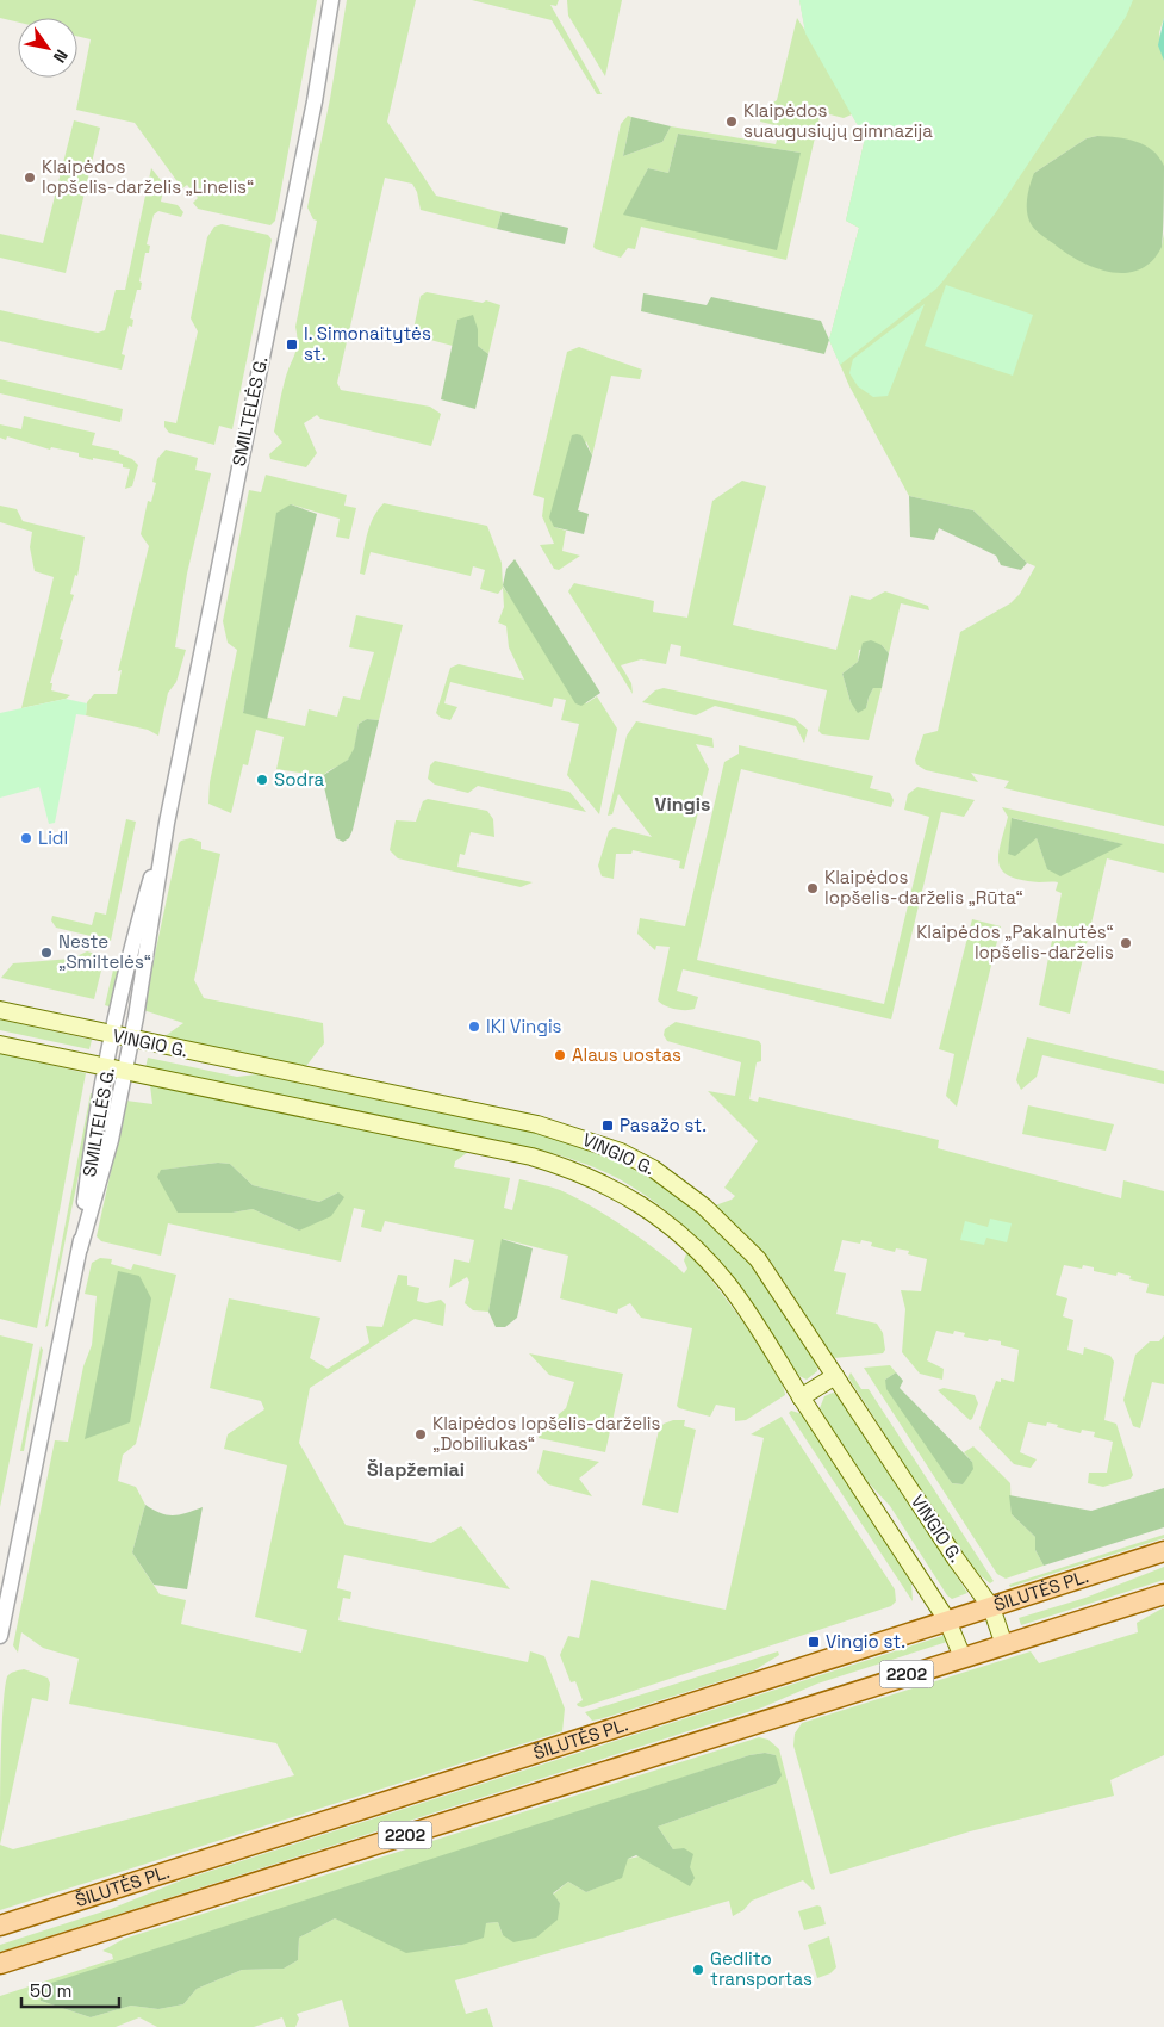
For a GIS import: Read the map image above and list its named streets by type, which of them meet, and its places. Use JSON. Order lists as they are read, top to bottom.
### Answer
{
  "streets": {
    "main road": ["VINGIO G.", "ŠILUTĖS PL.", "2202"],
    "street": ["SMILTELĖS G."]
  },
  "crossings": [
    ["SMILTELĖS G.", "VINGIO G."],
    ["VINGIO G.", "ŠILUTĖS PL."]
  ],
  "districts": ["Vingis", "Šlapžemiai"],
  "places": {
    "other": [
      "Klaipėdos suaugusiųjų gimnazija",
      "Klaipėdos lopšelis-darželis „Linelis“",
      "Sodra",
      "Lidl",
      "Klaipėdos lopšelis-darželis „Rūta“",
      "Klaipėdos „Pakalnutės“ lopšelis-darželis",
      "Neste „Smiltelės“",
      "IKI Vingis",
      "Alaus uostas",
      "Klaipėdos lopšelis-darželis „Dobiliukas“",
      "Gedlito transportas"
    ],
    "transit": ["I. Simonaitytės st.", "Pasažo st.", "Vingio st."]
  },
  "scale_bar": "50 m",
  "north": "bottom right"
}
